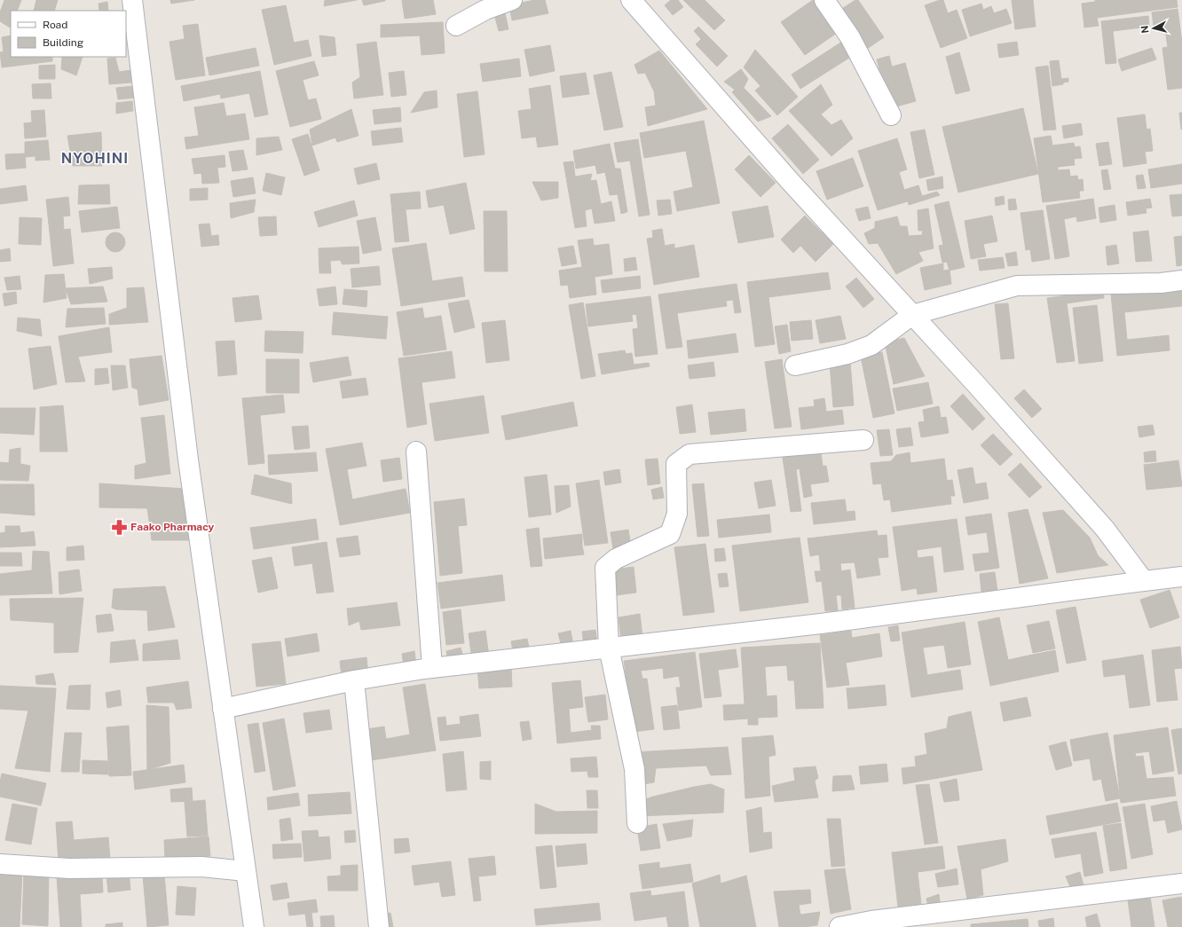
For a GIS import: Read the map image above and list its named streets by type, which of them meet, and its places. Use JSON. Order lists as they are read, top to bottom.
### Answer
{
  "districts": ["NYOHINI"],
  "places": {
    "pharmacy": ["Faako Pharmacy"]
  },
  "legend": ["Road", "Building"],
  "north": "left"
}
